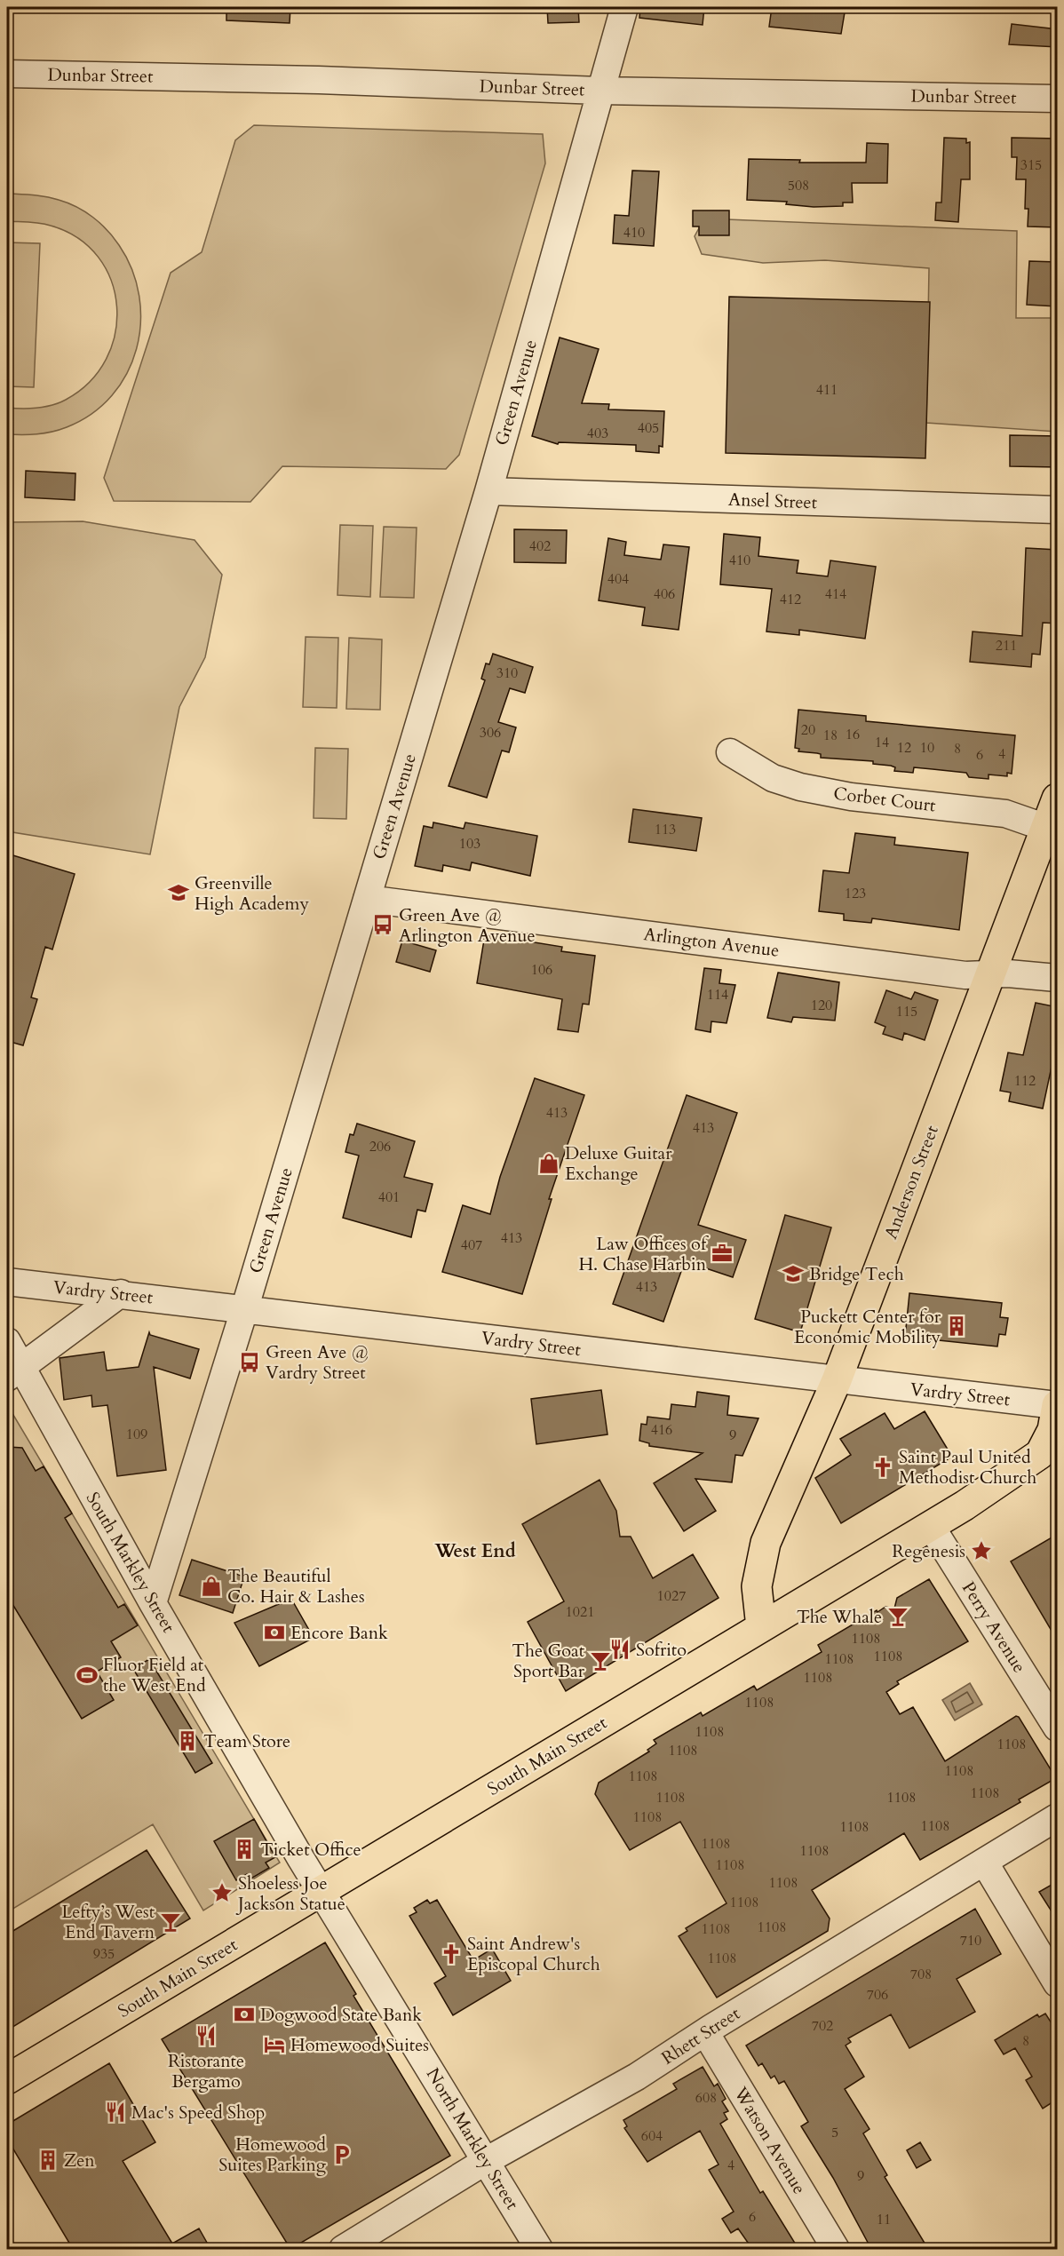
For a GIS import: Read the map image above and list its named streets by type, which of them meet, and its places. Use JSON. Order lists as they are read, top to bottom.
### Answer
{
  "streets": {
    "main road": ["Anderson Street", "South Main Street"],
    "street": [
      "Dunbar Street",
      "Green Avenue",
      "Ansel Street",
      "Corbet Court",
      "Arlington Avenue",
      "Vardry Street",
      "South Markley Street",
      "Perry Avenue",
      "Rhett Street",
      "North Markley Street",
      "Watson Avenue"
    ]
  },
  "crossings": [
    ["Dunbar Street", "Green Avenue"],
    ["Green Avenue", "Ansel Street"],
    ["Green Avenue", "Arlington Avenue"],
    ["Green Avenue", "Vardry Street"],
    ["Green Avenue", "South Markley Street"],
    ["Corbet Court", "Anderson Street"],
    ["Arlington Avenue", "Anderson Street"],
    ["Anderson Street", "Vardry Street"],
    ["Anderson Street", "South Main Street"],
    ["Vardry Street", "South Main Street"],
    ["South Markley Street", "South Main Street"],
    ["South Markley Street", "North Markley Street"],
    ["Perry Avenue", "South Main Street"],
    ["South Main Street", "North Markley Street"],
    ["Rhett Street", "North Markley Street"],
    ["Rhett Street", "Watson Avenue"]
  ],
  "districts": ["West End"],
  "places": {
    "school or university": ["Greenville High Academy", "Bridge Tech"],
    "bus stop": ["Green Ave @ Arlington Avenue", "Green Ave @ Vardry Street"],
    "shop": ["Deluxe Guitar Exchange", "The Beautiful Co. Hair & Lashes"],
    "office": ["Law Offices of H. Chase Harbin"],
    "building": [
      "Puckett Center for Economic Mobility",
      "Team Store",
      "Ticket Office",
      "Zen"
    ],
    "church": ["Saint Paul United Methodist Church", "Saint Andrew's Episcopal Church"],
    "place": ["Regenesis", "Shoeless Joe Jackson Statue"],
    "bar": ["The Whale", "The Goat Sport Bar", "Lefty’s West End Tavern"],
    "bank": ["Encore Bank", "Dogwood State Bank"],
    "restaurant": ["Sofrito", "Ristorante Bergamo", "Mac's Speed Shop"],
    "sports": ["Fluor Field at the West End"],
    "hotel": ["Homewood Suites"],
    "parking": ["Homewood Suites Parking"]
  },
  "house_numbers": [
    "315",
    "508",
    "410",
    "411",
    "405",
    "403",
    "402",
    "410",
    "404",
    "406",
    "414",
    "412",
    "211",
    "310",
    "20",
    "306",
    "16",
    "18",
    "14",
    "12",
    "10",
    "8",
    "4",
    "6",
    "113",
    "103",
    "123",
    "106",
    "114",
    "120",
    "115",
    "112",
    "413",
    "413",
    "206",
    "401",
    "413",
    "407",
    "413",
    "416",
    "109",
    "9",
    "1027",
    "1021",
    "1108",
    "1108",
    "1108",
    "1108",
    "1108",
    "1108",
    "1108",
    "1108",
    "1108",
    "1108",
    "1108",
    "1108",
    "1108",
    "1108",
    "1108",
    "1108",
    "1108",
    "1108",
    "1108",
    "1108",
    "1108",
    "1108",
    "1108",
    "710",
    "935",
    "1108",
    "708",
    "706",
    "702",
    "8",
    "608",
    "5",
    "604",
    "4",
    "9",
    "6",
    "11"
  ]
}
